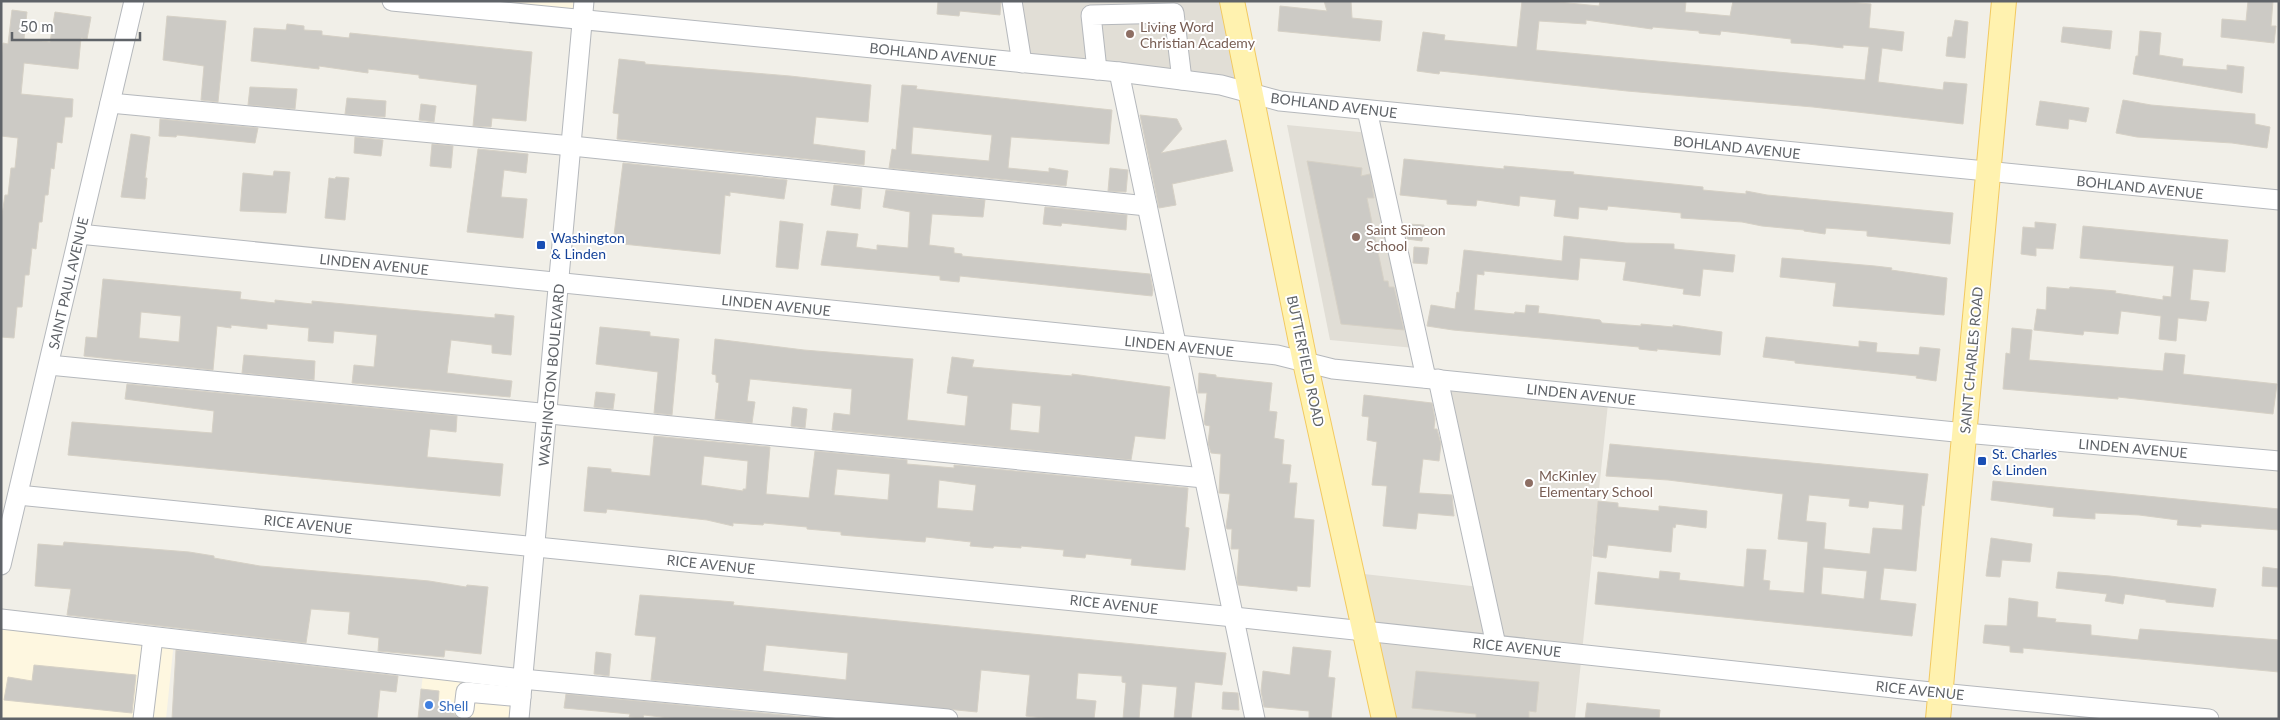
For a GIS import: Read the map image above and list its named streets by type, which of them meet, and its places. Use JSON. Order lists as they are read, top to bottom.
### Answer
{
  "streets": {
    "main road": ["SAINT CHARLES ROAD", "BUTTERFIELD ROAD"],
    "street": [
      "BOHLAND AVENUE",
      "LINDEN AVENUE",
      "SAINT PAUL AVENUE",
      "WASHINGTON BOULEVARD",
      "RICE AVENUE"
    ]
  },
  "crossings": [
    ["BOHLAND AVENUE", "SAINT CHARLES ROAD"],
    ["BOHLAND AVENUE", "BUTTERFIELD ROAD"],
    ["BOHLAND AVENUE", "WASHINGTON BOULEVARD"],
    ["LINDEN AVENUE", "SAINT PAUL AVENUE"],
    ["LINDEN AVENUE", "SAINT CHARLES ROAD"],
    ["LINDEN AVENUE", "BUTTERFIELD ROAD"],
    ["LINDEN AVENUE", "WASHINGTON BOULEVARD"],
    ["SAINT PAUL AVENUE", "RICE AVENUE"],
    ["SAINT CHARLES ROAD", "RICE AVENUE"],
    ["BUTTERFIELD ROAD", "RICE AVENUE"],
    ["WASHINGTON BOULEVARD", "RICE AVENUE"]
  ],
  "places": {
    "other": [
      "Living Word Christian Academy",
      "Saint Simeon School",
      "McKinley Elementary School",
      "Shell"
    ],
    "transit": ["Washington & Linden", "St. Charles & Linden"]
  },
  "scale_bar": "50 m"
}
